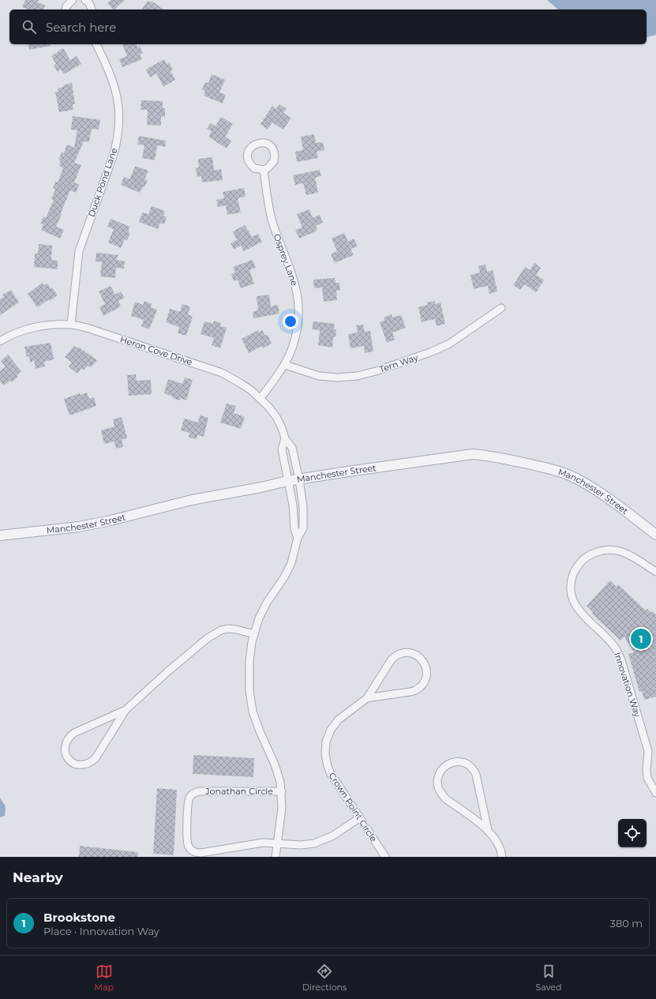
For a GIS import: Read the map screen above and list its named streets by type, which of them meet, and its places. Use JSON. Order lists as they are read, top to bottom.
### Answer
{
  "streets": {
    "street": [
      "Duck Pond Lane",
      "Osprey Lane",
      "Heron Cove Drive",
      "Tern Way",
      "Manchester Street",
      "Innovation Way",
      "Jonathan Circle",
      "Crown Point Circle"
    ]
  },
  "crossings": [
    ["Duck Pond Lane", "Heron Cove Drive"],
    ["Osprey Lane", "Heron Cove Drive"],
    ["Osprey Lane", "Tern Way"],
    ["Heron Cove Drive", "Manchester Street"],
    ["Heron Cove Drive", "Jonathan Circle"]
  ],
  "page": {
    "search": "Search here",
    "pins": "1",
    "heading": "Nearby",
    "list": [
      {
        "mark": "1",
        "name": "Brookstone",
        "note": "Place · Innovation Way",
        "value": "380 m"
      }
    ],
    "nav": ["Map", "Directions", "Saved"]
  }
}
